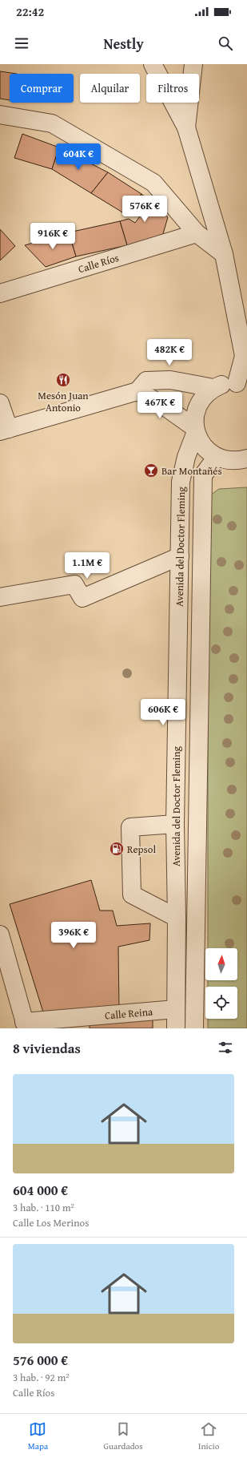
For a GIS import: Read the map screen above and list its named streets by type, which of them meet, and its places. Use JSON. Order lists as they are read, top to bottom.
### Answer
{
  "streets": {
    "street": ["Calle Ríos", "Avenida del Doctor Fleming", "Calle Reina"]
  },
  "crossings": [
    ["Avenida del Doctor Fleming", "Calle Reina"]
  ],
  "places": {
    "restaurant": ["Mesón Juan Antonio"],
    "bar": ["Bar Montañés"],
    "fuel station": ["Repsol"]
  },
  "north": "top",
  "page": {
    "status": "22:42",
    "header": "Nestly",
    "chip": ["Comprar", "Alquilar", "Filtros"],
    "price": [
      "604K €",
      "576K €",
      "916K €",
      "482K €",
      "467K €",
      "1.1M €",
      "606K €",
      "396K €"
    ],
    "heading": "8 viviendas",
    "list": [
      {
        "name": "604 000 €",
        "note": "3 hab. · 110 m² · Calle Los Merinos"
      },
      {
        "name": "576 000 €",
        "note": "3 hab. · 92 m² · Calle Ríos"
      }
    ],
    "tabs": ["Mapa", "Guardados", "Inicio"]
  }
}
